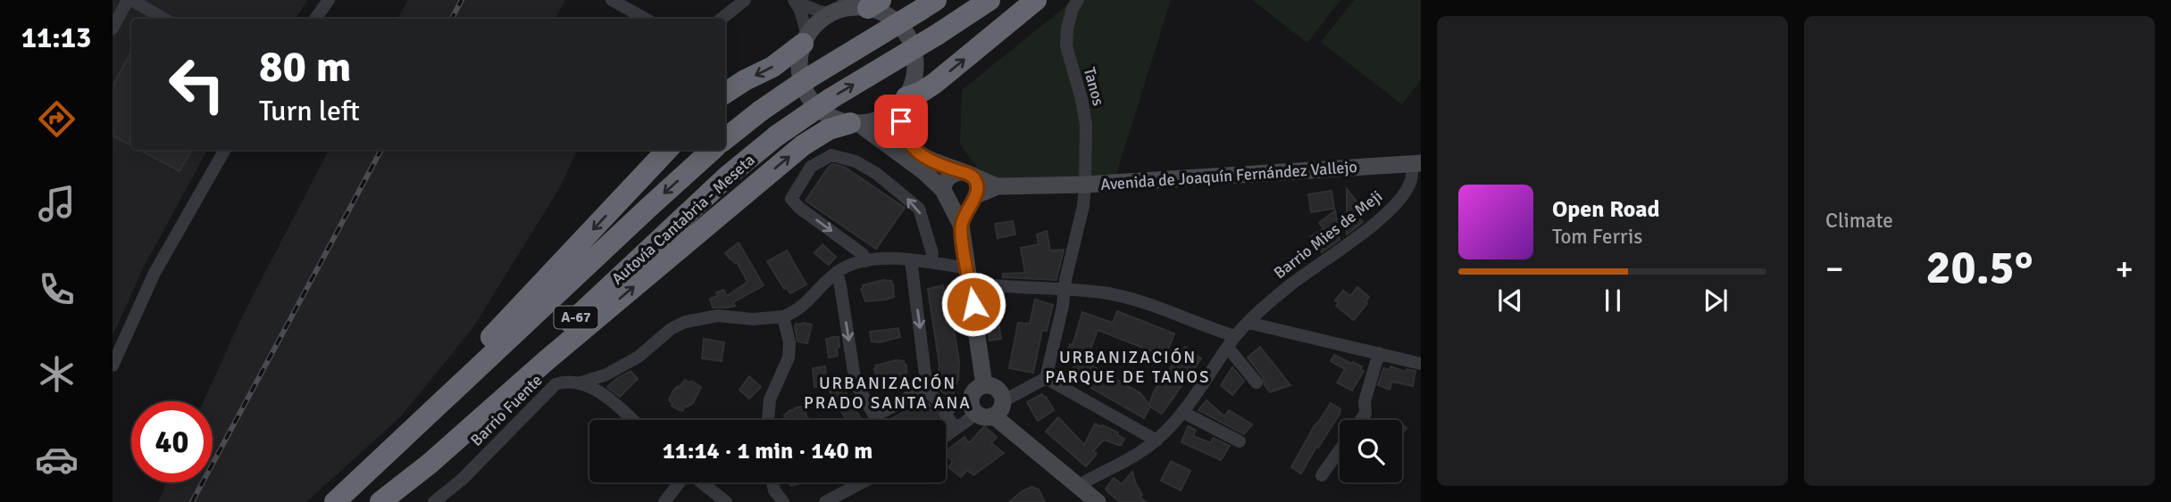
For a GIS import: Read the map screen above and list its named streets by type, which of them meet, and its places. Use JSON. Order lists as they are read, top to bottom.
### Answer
{
  "streets": {
    "highway": ["Autovía Cantabria - Meseta", "A-67"],
    "street": [
      "Tanos",
      "Avenida de Joaquín Fernández Vallejo",
      "Barrio Mies de Meji",
      "Barrio Fuente"
    ]
  },
  "crossings": [
    ["Tanos", "Avenida de Joaquín Fernández Vallejo"],
    ["Avenida de Joaquín Fernández Vallejo", "Barrio Mies de Meji"]
  ],
  "districts": ["URBANIZACIÓN PARQUE DE TANOS", "URBANIZACIÓN PRADO SANTA ANA"],
  "page": {
    "tabs": "11:13",
    "tile": "Climate",
    "turn": ["80 m", "Turn left"],
    "song": ["Open Road", "Tom Ferris"],
    "heat": ["−", "20.5°", "+"],
    "limit": "40",
    "trip": "11:14 · 1 min · 140 m"
  }
}
